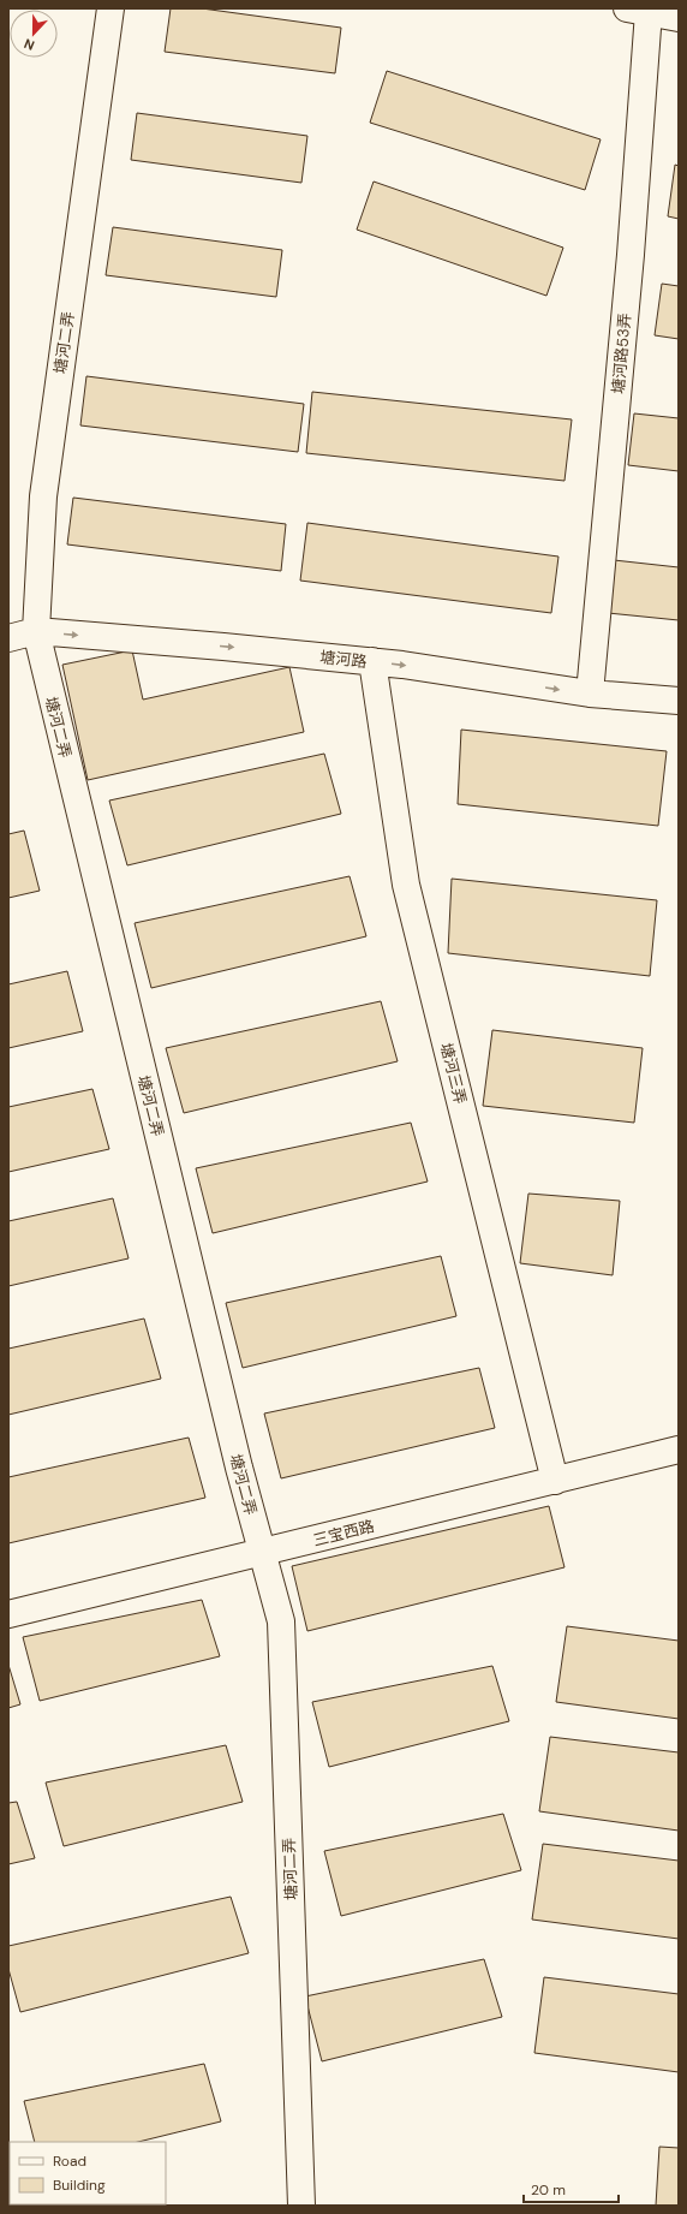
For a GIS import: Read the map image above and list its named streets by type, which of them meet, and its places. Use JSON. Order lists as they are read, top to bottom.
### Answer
{
  "streets": {
    "street": [
      "塘河二弄",
      "塘河路53弄",
      "塘河路",
      "塘河三弄",
      "三宝西路"
    ]
  },
  "crossings": [
    ["塘河二弄", "塘河路"],
    ["塘河二弄", "三宝西路"],
    ["塘河路53弄", "塘河路"],
    ["塘河路", "塘河三弄"],
    ["塘河三弄", "三宝西路"]
  ],
  "one_way": ["塘河路"],
  "legend": ["Road", "Building"],
  "scale_bar": "20 m",
  "north": "bottom"
}
